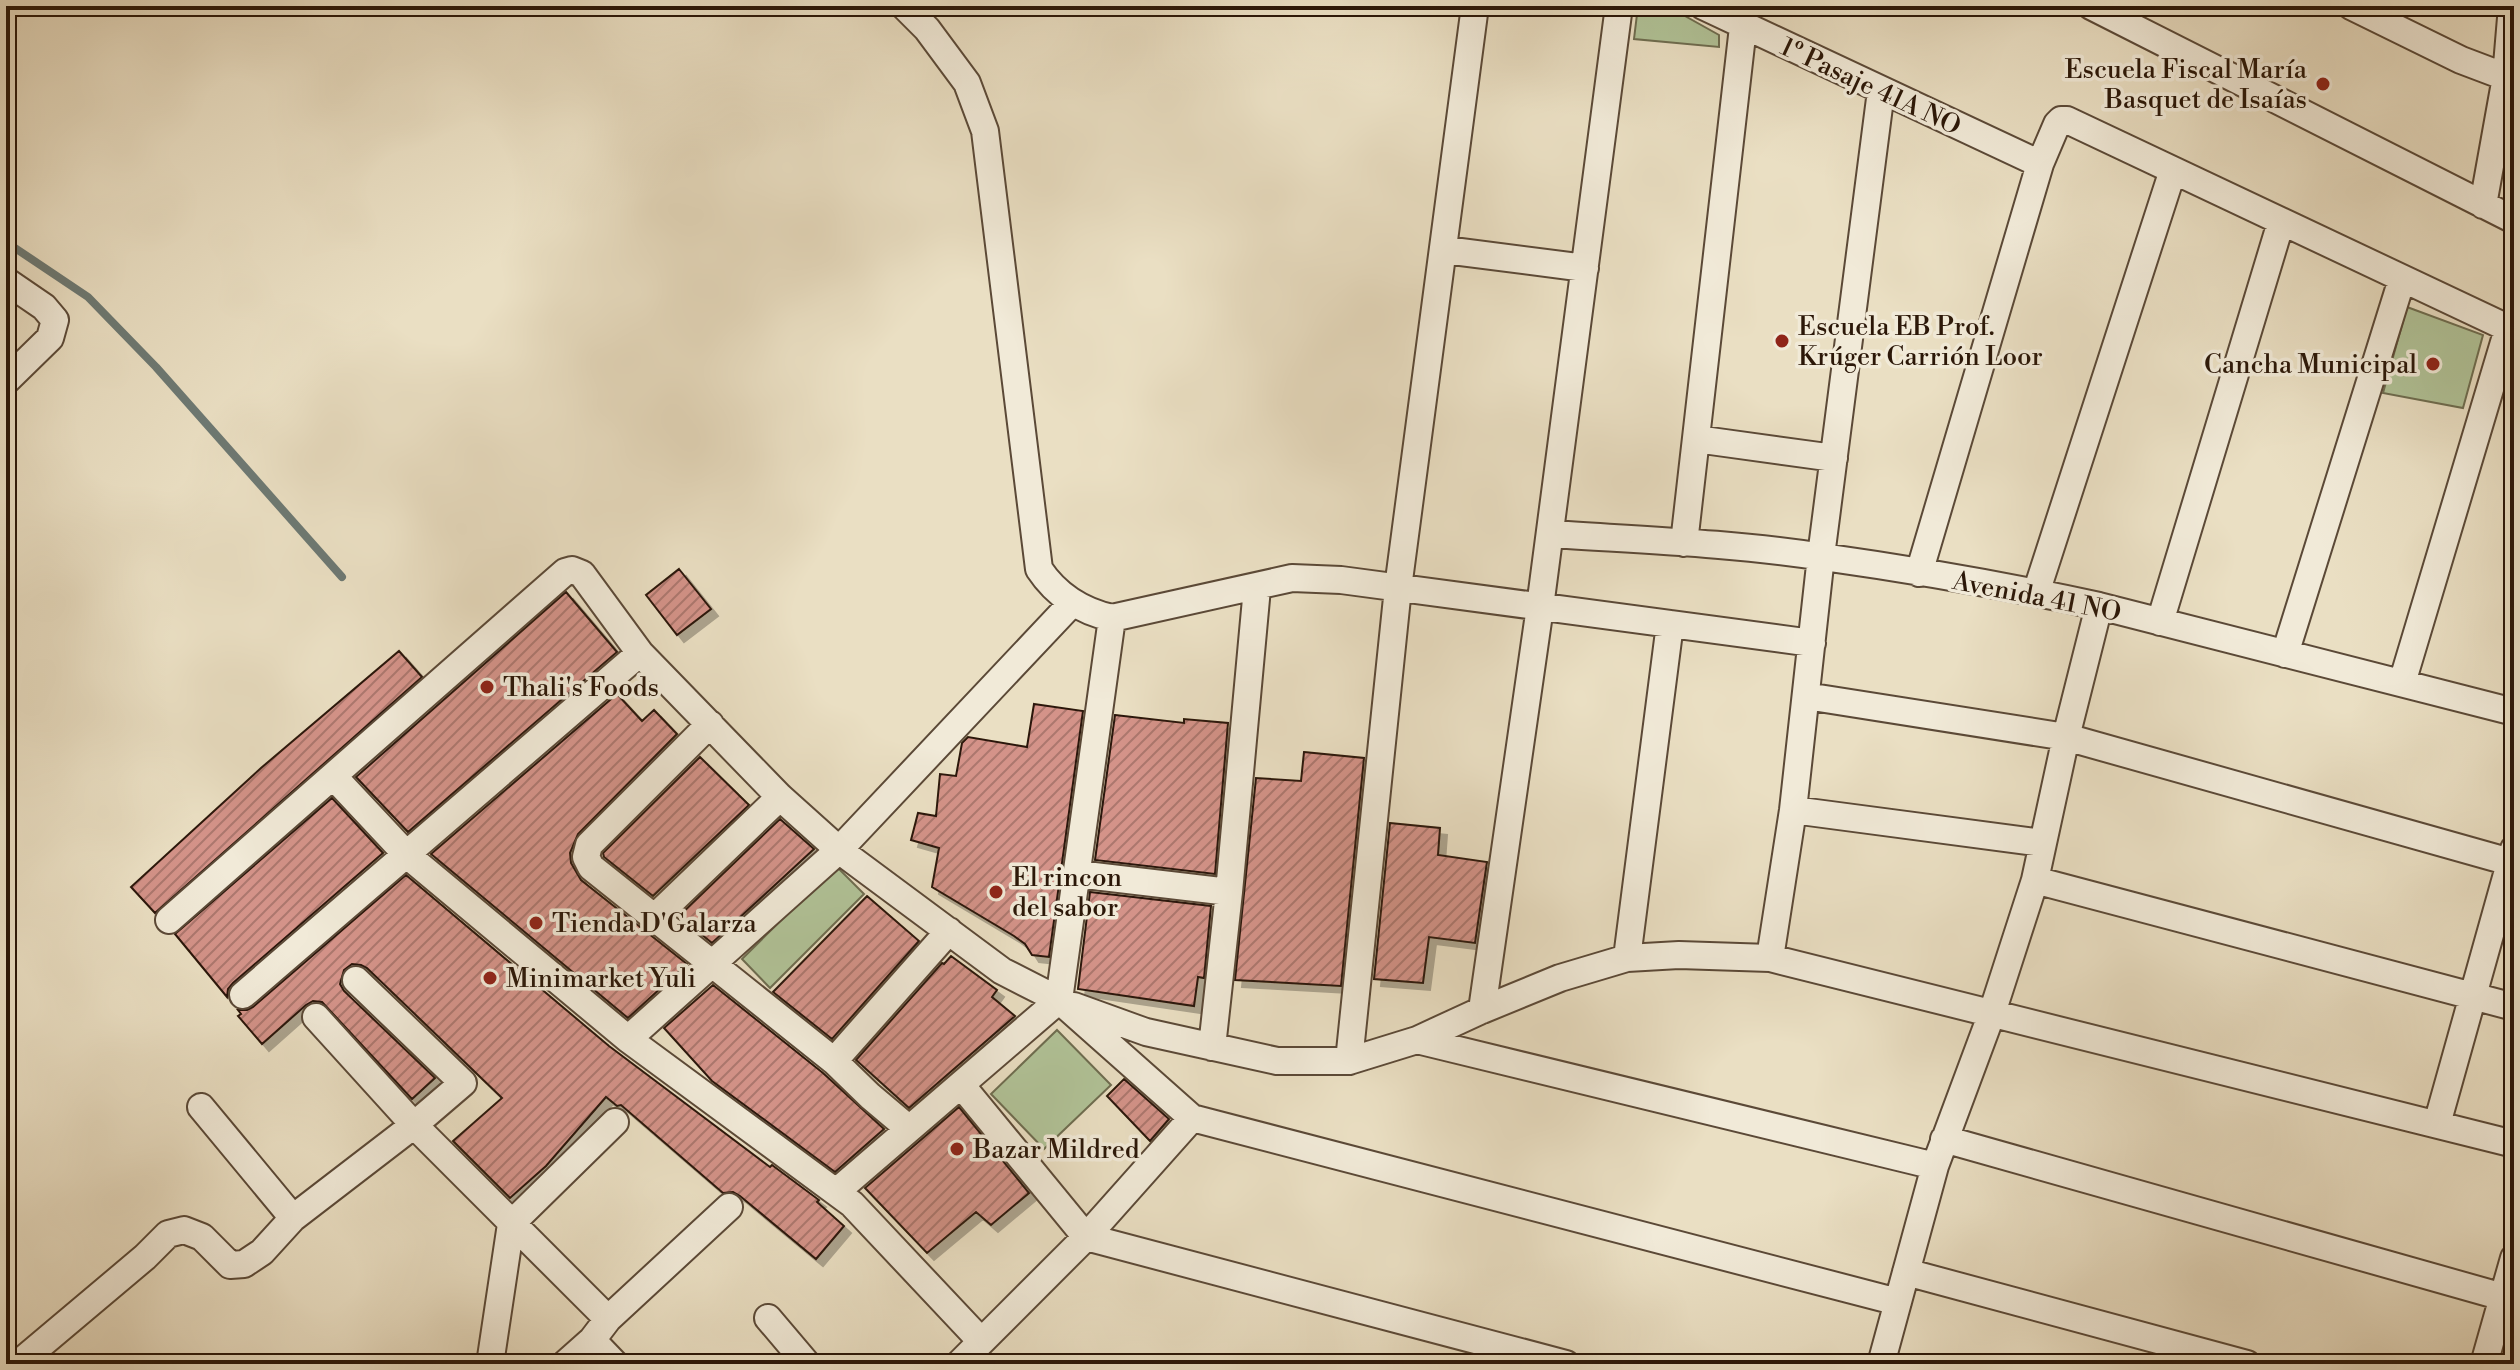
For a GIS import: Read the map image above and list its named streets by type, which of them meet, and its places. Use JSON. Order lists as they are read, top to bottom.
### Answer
{
  "streets": {
    "street": ["1º Pasaje 41A NO", "Avenida 41 NO"]
  },
  "places": [
    "Escuela Fiscal María Basquet de Isaías",
    "Escuela EB Prof. Krúger Carrión Loor",
    "Cancha Municipal",
    "Thali's Foods",
    "El rincon del sabor",
    "Tienda D'Galarza",
    "Minimarket Yuli",
    "Bazar Mildred"
  ]
}
